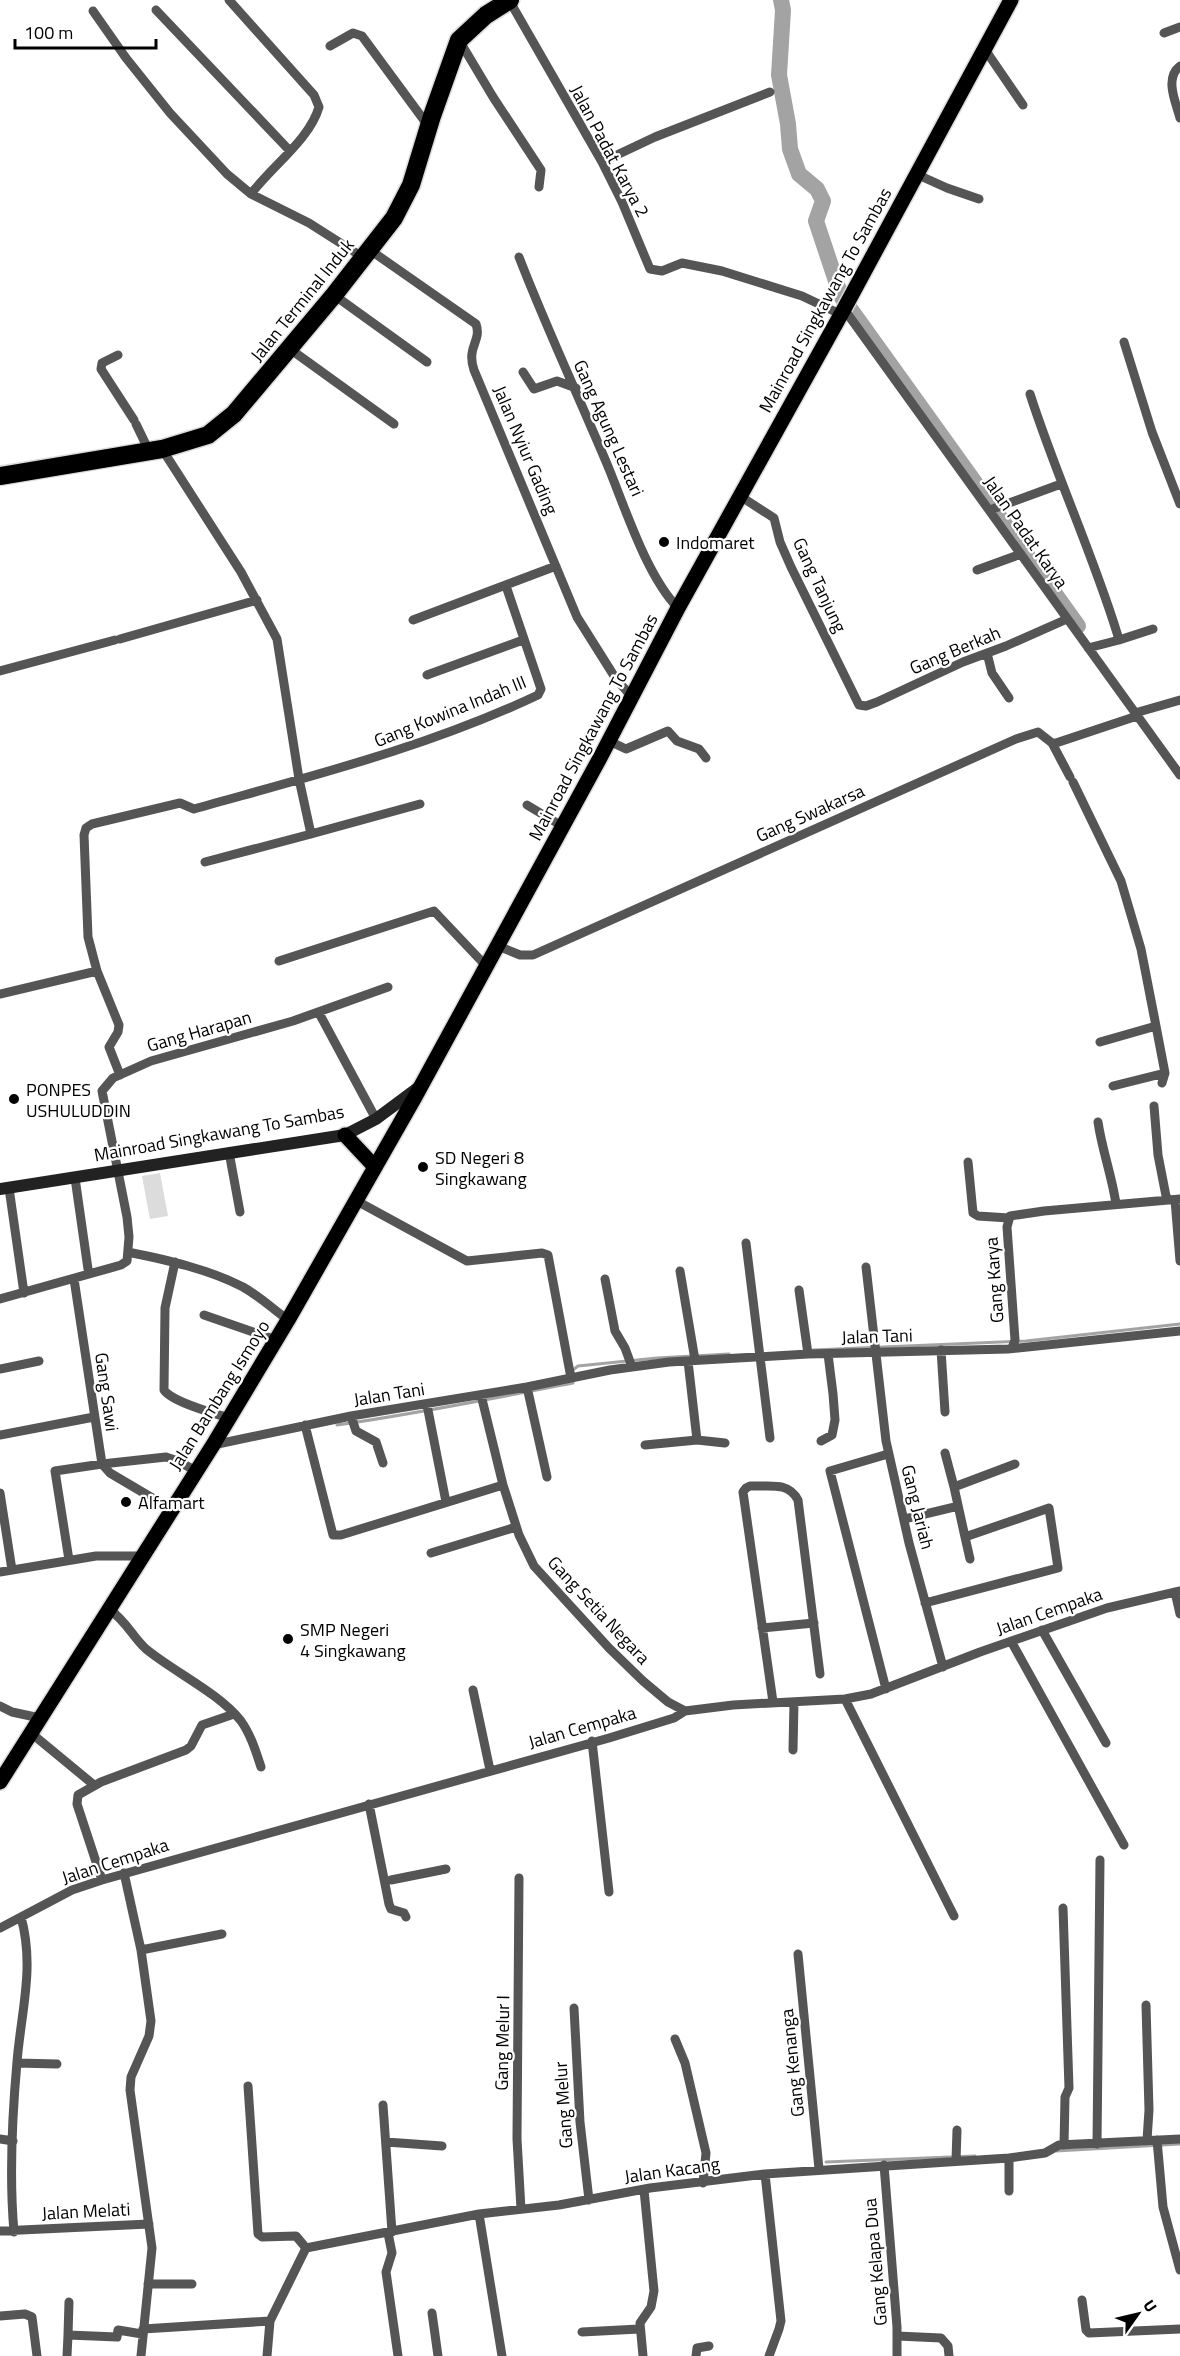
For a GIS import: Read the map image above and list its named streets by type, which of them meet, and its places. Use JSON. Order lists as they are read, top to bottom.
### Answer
{
  "streets": {
    "highway": ["Jalan Terminal Induk"],
    "main road": ["Mainroad Singkawang To Sambas", "Jalan Bambang Ismoyo"],
    "street": [
      "Jalan Padat Karya 2",
      "Gang Agung Lestari",
      "Jalan Nyiur Gading",
      "Jalan Padat Karya",
      "Gang Tanjung",
      "Gang Berkah",
      "Gang Kowina Indah III",
      "Gang Swakarsa",
      "Gang Harapan",
      "Gang Karya",
      "Jalan Tani",
      "Gang Sawi",
      "Gang Jariah",
      "Gang Setia Negara",
      "Jalan Cempaka",
      "Gang Melur I",
      "Gang Kenanga",
      "Gang Melur",
      "Jalan Kacang",
      "Jalan Melati",
      "Gang Kelapa Dua"
    ]
  },
  "crossings": [
    ["Jalan Padat Karya 2", "Jalan Terminal Induk"],
    ["Jalan Padat Karya 2", "Mainroad Singkawang To Sambas"],
    ["Jalan Padat Karya 2", "Jalan Padat Karya"],
    ["Jalan Terminal Induk", "Jalan Nyiur Gading"],
    ["Mainroad Singkawang To Sambas", "Gang Agung Lestari"],
    ["Mainroad Singkawang To Sambas", "Jalan Nyiur Gading"],
    ["Mainroad Singkawang To Sambas", "Jalan Padat Karya"],
    ["Mainroad Singkawang To Sambas", "Gang Tanjung"],
    ["Mainroad Singkawang To Sambas", "Gang Swakarsa"],
    ["Mainroad Singkawang To Sambas", "Gang Harapan"],
    ["Mainroad Singkawang To Sambas", "Jalan Bambang Ismoyo"],
    ["Jalan Padat Karya", "Gang Berkah"],
    ["Gang Tanjung", "Gang Berkah"],
    ["Gang Karya", "Jalan Tani"],
    ["Jalan Tani", "Jalan Bambang Ismoyo"],
    ["Jalan Tani", "Gang Jariah"],
    ["Jalan Tani", "Gang Setia Negara"],
    ["Gang Jariah", "Jalan Cempaka"],
    ["Gang Setia Negara", "Jalan Cempaka"],
    ["Gang Melur I", "Jalan Kacang"],
    ["Gang Kenanga", "Jalan Kacang"],
    ["Gang Melur", "Jalan Kacang"],
    ["Jalan Kacang", "Gang Kelapa Dua"]
  ],
  "places": [
    "Indomaret",
    "PONPES USHULUDDIN",
    "SD Negeri 8 Singkawang",
    "Alfamart",
    "SMP Negeri 4 Singkawang"
  ],
  "scale_bar": "100 m",
  "north": "top right"
}
